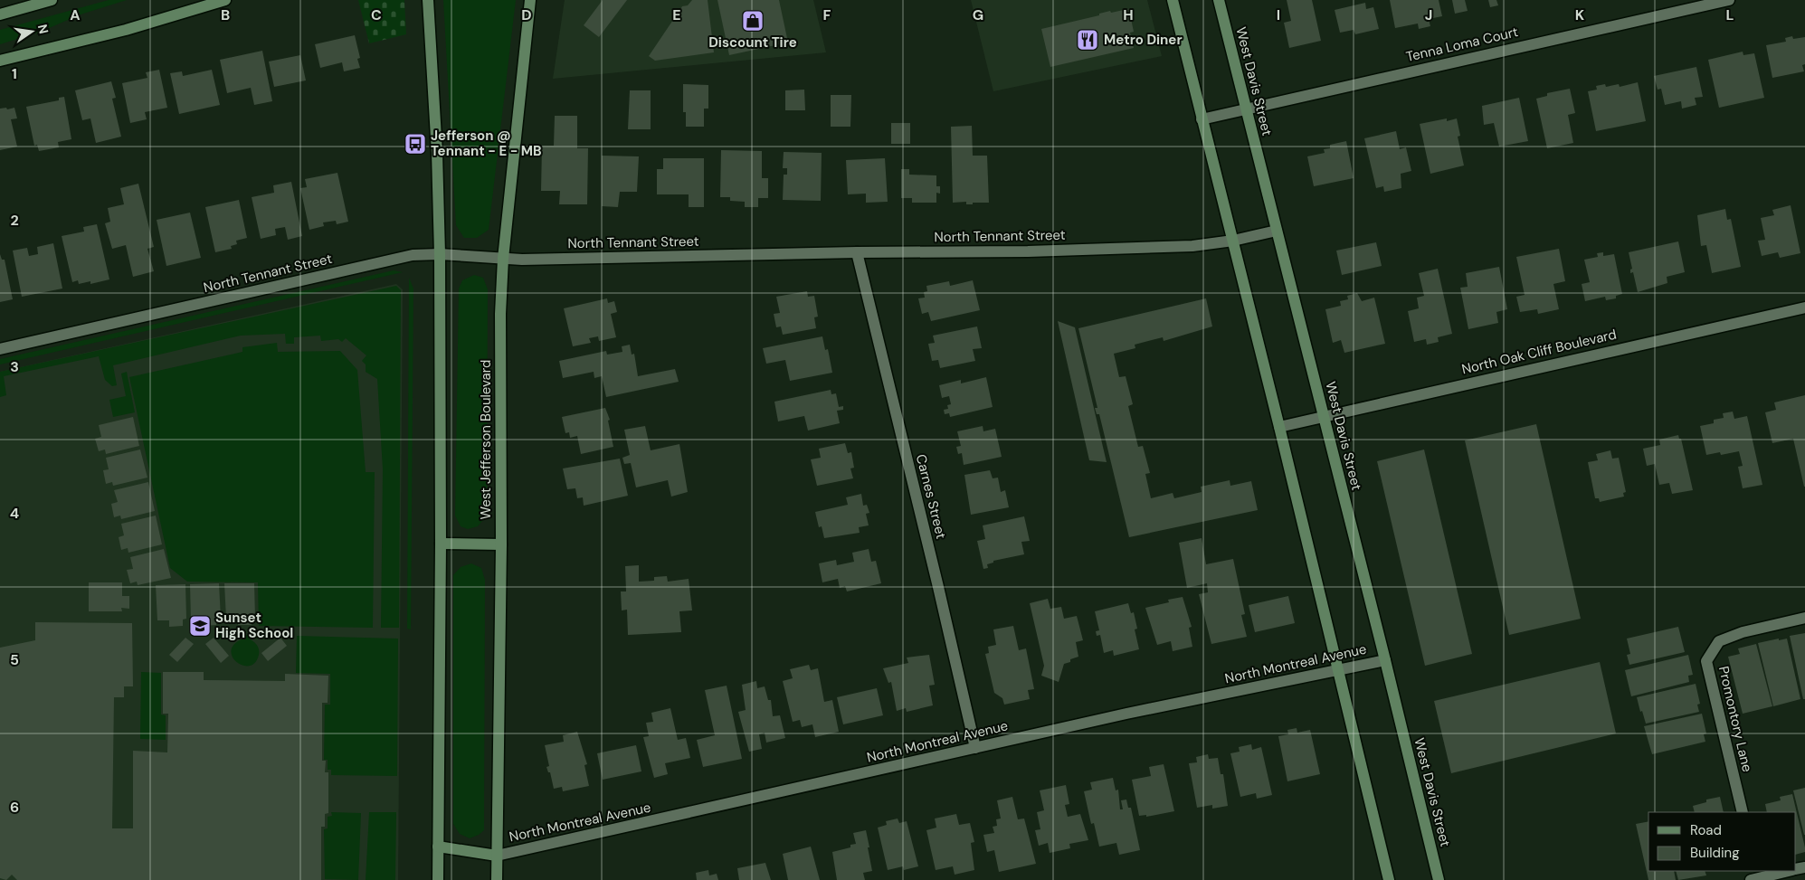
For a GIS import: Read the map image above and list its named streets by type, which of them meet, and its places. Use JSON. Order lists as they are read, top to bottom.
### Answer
{
  "streets": {
    "main road": ["West Davis Street", "West Jefferson Boulevard"],
    "street": [
      "Tenna Loma Court",
      "North Tennant Street",
      "North Oak Cliff Boulevard",
      "Carnes Street",
      "North Montreal Avenue",
      "Promontory Lane"
    ]
  },
  "crossings": [
    ["Tenna Loma Court", "West Davis Street"],
    ["West Davis Street", "North Tennant Street"],
    ["West Davis Street", "North Oak Cliff Boulevard"],
    ["West Davis Street", "North Montreal Avenue"],
    ["North Tennant Street", "West Jefferson Boulevard"],
    ["North Tennant Street", "Carnes Street"],
    ["West Jefferson Boulevard", "North Montreal Avenue"],
    ["Carnes Street", "North Montreal Avenue"]
  ],
  "places": {
    "shop": ["Discount Tire"],
    "restaurant": ["Metro Diner"],
    "bus stop": ["Jefferson @ Tennant - E - MB"],
    "school or university": ["Sunset High School"]
  },
  "legend": ["Road", "Building"],
  "north": "right",
  "grid": {
    "columns": [
      "A",
      "B",
      "C",
      "D",
      "E",
      "F",
      "G",
      "H",
      "I",
      "J",
      "K",
      "L"
    ],
    "rows": [
      "1",
      "2",
      "3",
      "4",
      "5",
      "6"
    ]
  }
}
